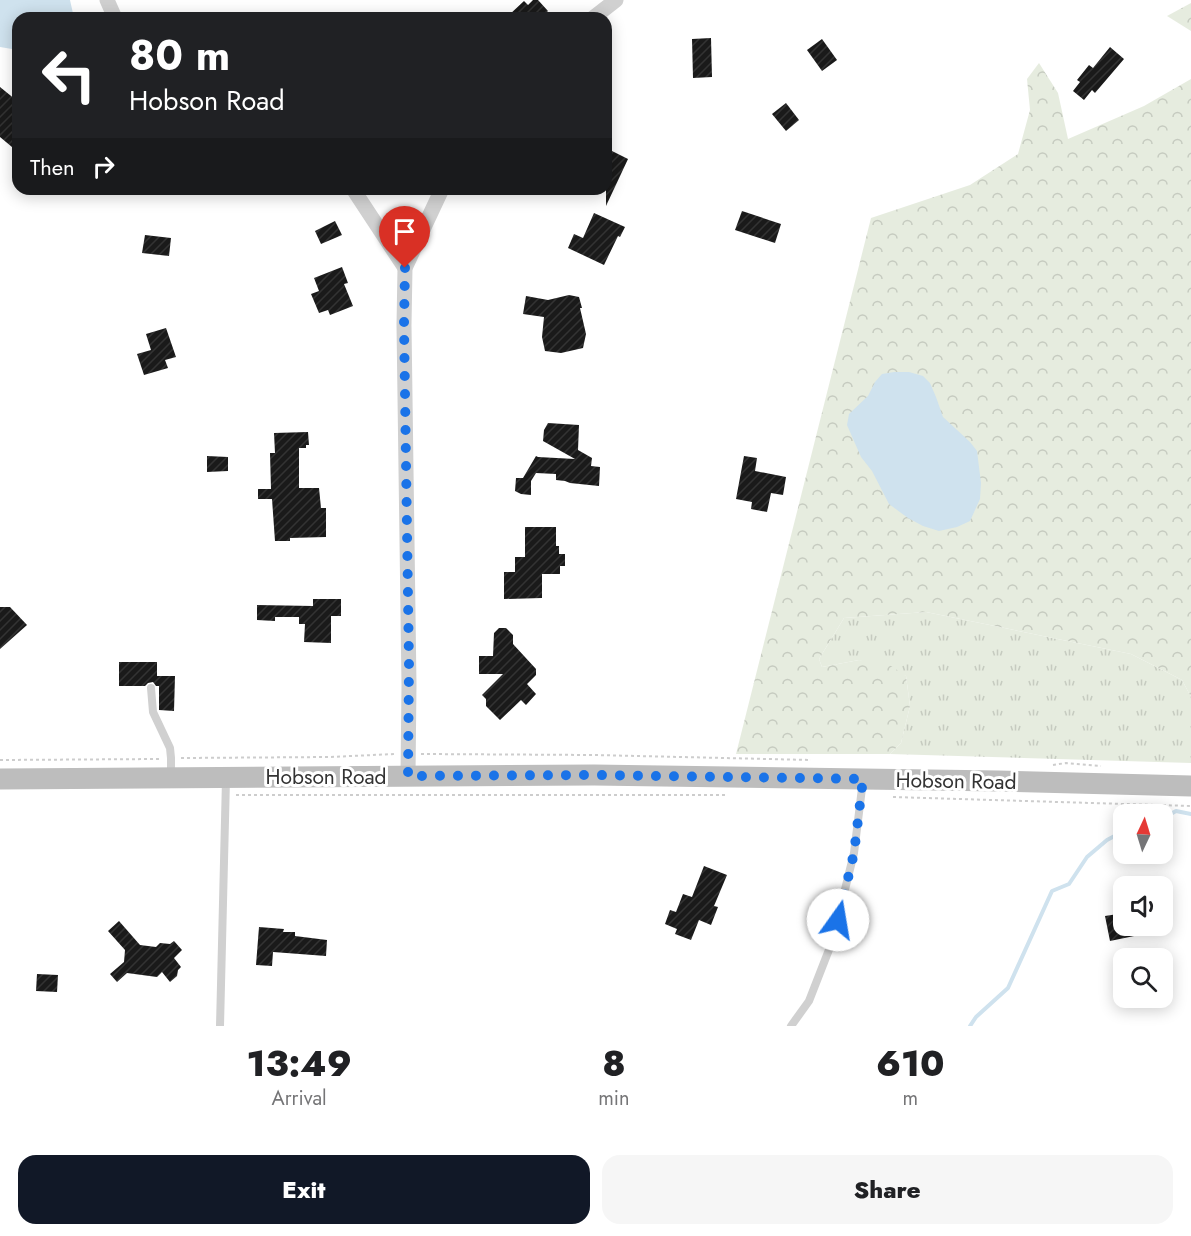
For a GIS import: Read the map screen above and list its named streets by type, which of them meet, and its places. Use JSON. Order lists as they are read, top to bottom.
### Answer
{
  "streets": {
    "main road": ["Hobson Road"]
  },
  "north": "top",
  "page": {
    "turn": ["80 m", "Hobson Road"],
    "then": "Then",
    "eta": [
      "13:49",
      "Arrival",
      "8",
      "min",
      "610",
      "m"
    ],
    "buttons": ["Exit", "Share"]
  }
}
